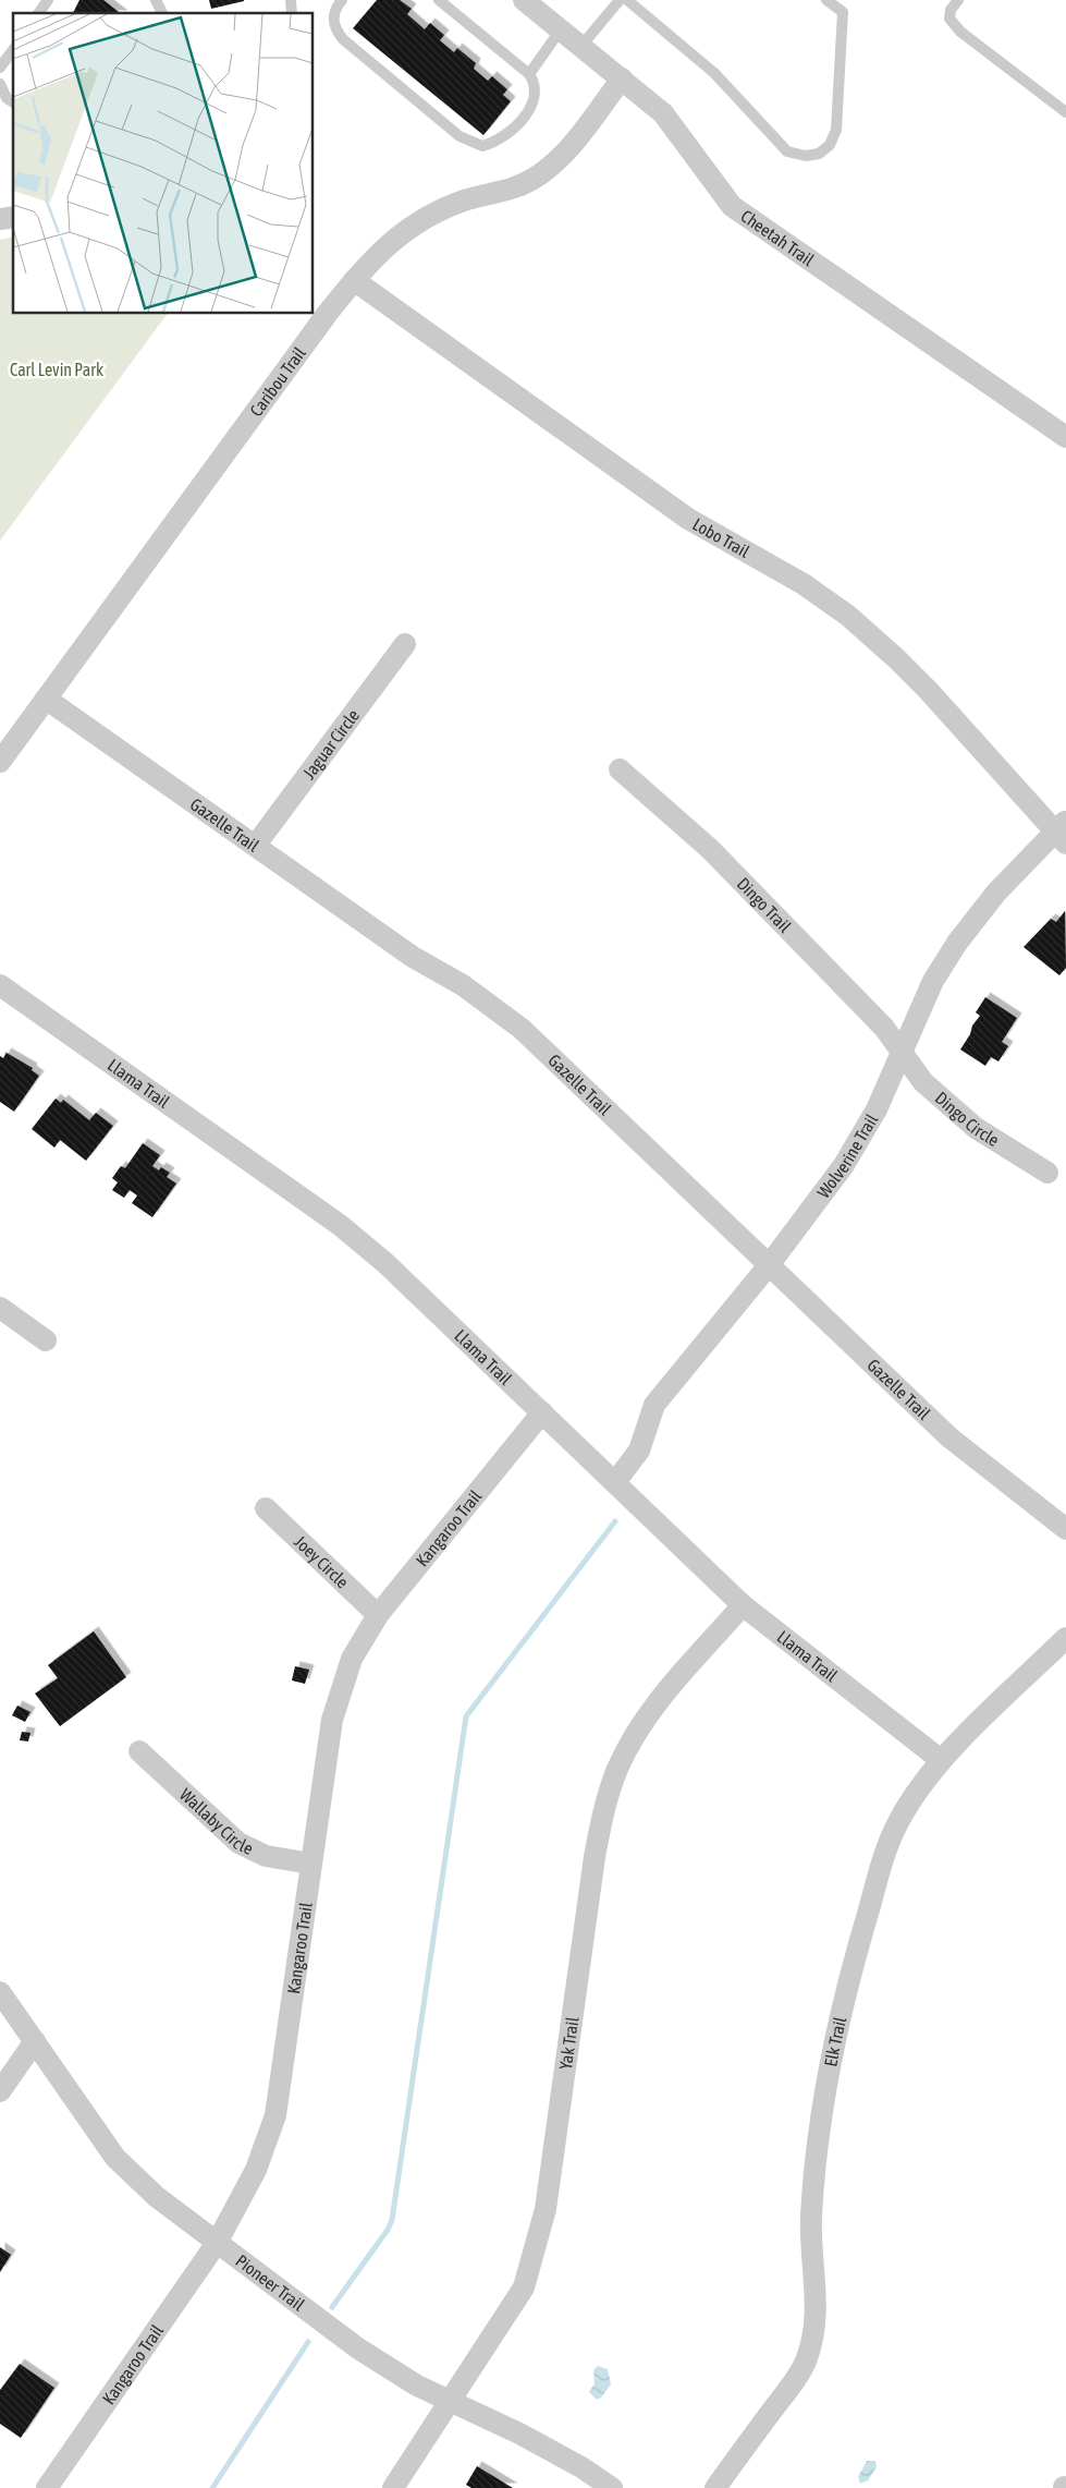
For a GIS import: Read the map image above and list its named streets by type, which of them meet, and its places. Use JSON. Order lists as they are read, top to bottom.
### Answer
{
  "streets": {
    "street": [
      "Cheetah Trail",
      "Caribou Trail",
      "Lobo Trail",
      "Jaguar Circle",
      "Gazelle Trail",
      "Dingo Trail",
      "Llama Trail",
      "Dingo Circle",
      "Wolverine Trail",
      "Kangaroo Trail",
      "Joey Circle",
      "Wallaby Circle",
      "Elk Trail",
      "Yak Trail",
      "Pioneer Trail"
    ]
  },
  "crossings": [
    ["Cheetah Trail", "Caribou Trail"],
    ["Caribou Trail", "Lobo Trail"],
    ["Caribou Trail", "Gazelle Trail"],
    ["Lobo Trail", "Wolverine Trail"],
    ["Jaguar Circle", "Gazelle Trail"],
    ["Gazelle Trail", "Wolverine Trail"],
    ["Dingo Trail", "Dingo Circle"],
    ["Dingo Trail", "Wolverine Trail"],
    ["Llama Trail", "Wolverine Trail"],
    ["Llama Trail", "Kangaroo Trail"],
    ["Llama Trail", "Elk Trail"],
    ["Llama Trail", "Yak Trail"],
    ["Dingo Circle", "Wolverine Trail"],
    ["Kangaroo Trail", "Joey Circle"],
    ["Kangaroo Trail", "Wallaby Circle"],
    ["Kangaroo Trail", "Pioneer Trail"],
    ["Yak Trail", "Pioneer Trail"]
  ],
  "parks": ["Carl Levin Park"]
}
